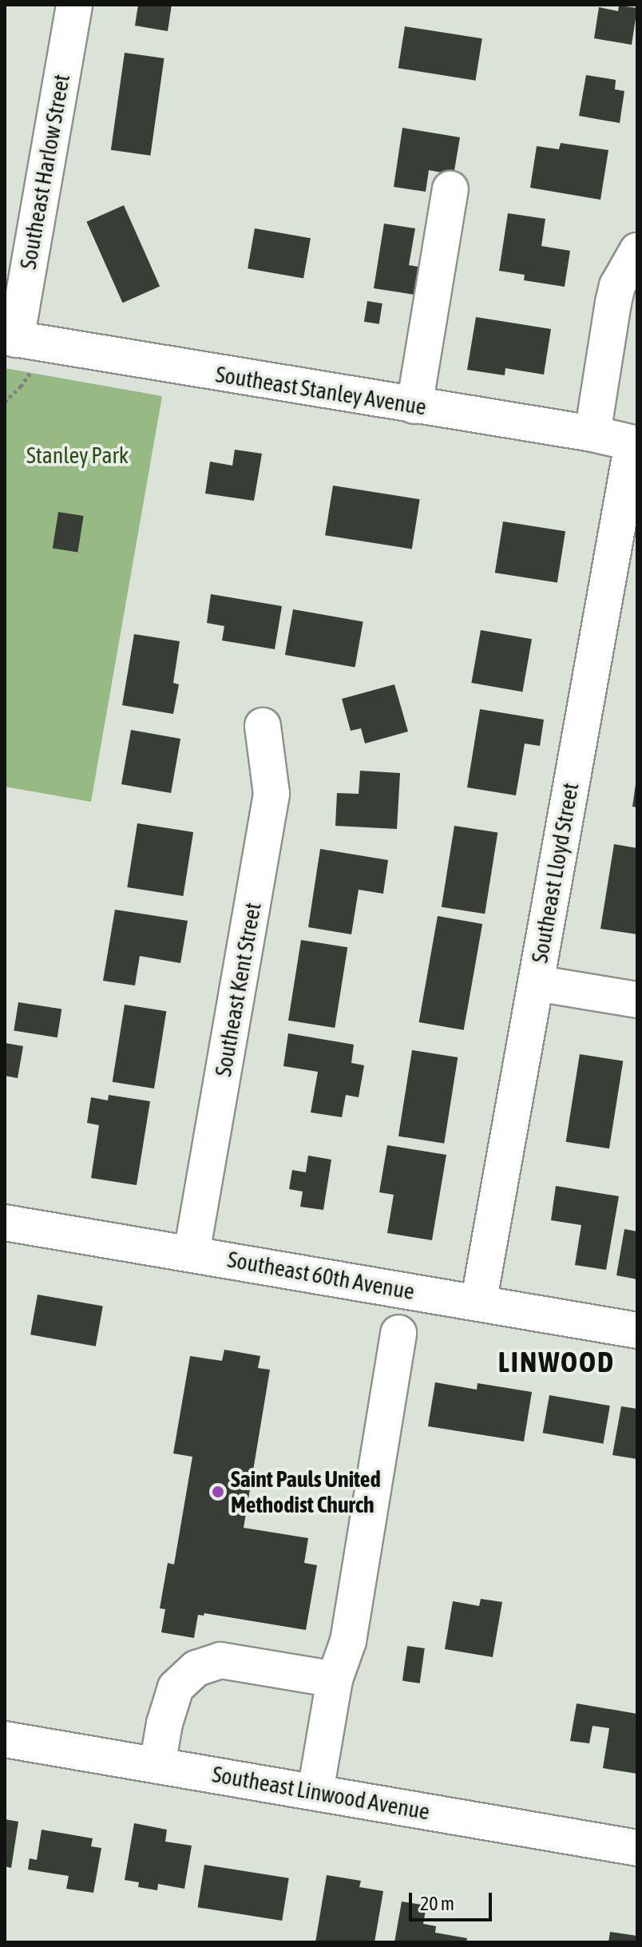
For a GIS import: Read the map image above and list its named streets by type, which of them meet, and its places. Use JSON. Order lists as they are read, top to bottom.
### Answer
{
  "streets": {
    "street": [
      "Southeast Harlow Street",
      "Southeast Stanley Avenue",
      "Southeast Lloyd Street",
      "Southeast Kent Street",
      "Southeast 60th Avenue",
      "Southeast Linwood Avenue"
    ]
  },
  "crossings": [
    ["Southeast Harlow Street", "Southeast Stanley Avenue"],
    ["Southeast Stanley Avenue", "Southeast Lloyd Street"],
    ["Southeast Lloyd Street", "Southeast 60th Avenue"],
    ["Southeast Kent Street", "Southeast 60th Avenue"]
  ],
  "districts": ["LINWOOD"],
  "parks": ["Stanley Park"],
  "places": ["Saint Pauls United Methodist Church"],
  "scale_bar": "20 m"
}
